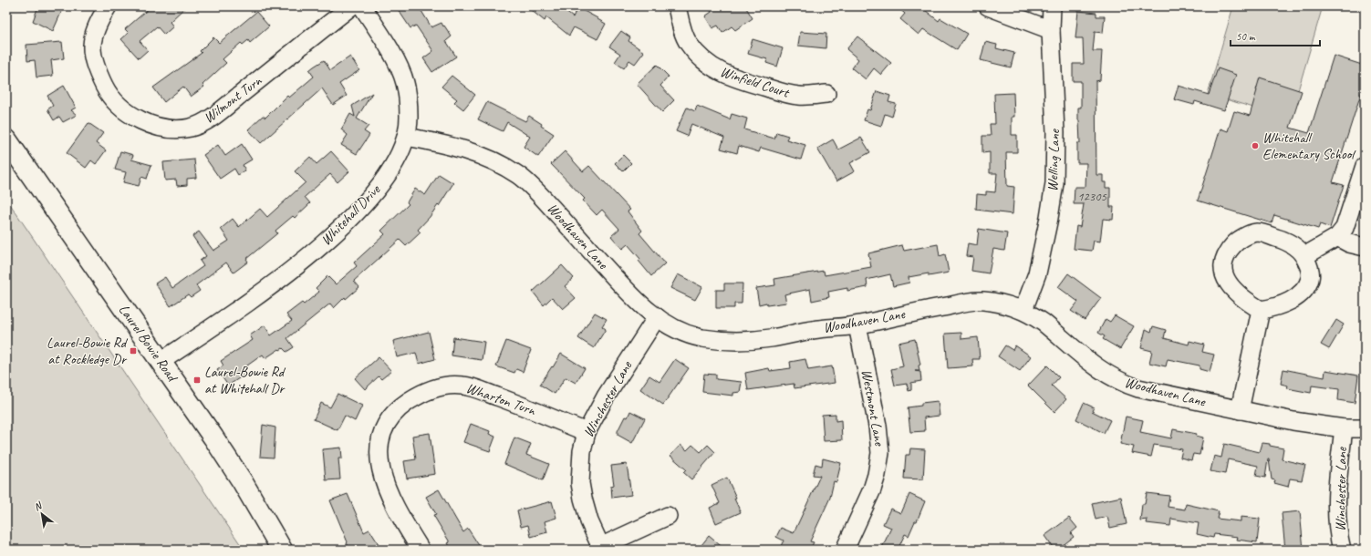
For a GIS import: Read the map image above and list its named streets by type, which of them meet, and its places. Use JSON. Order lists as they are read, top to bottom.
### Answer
{
  "streets": {
    "main road": ["Laurel Bowie Road"],
    "street": [
      "Winfield Court",
      "Wilmont Turn",
      "Welling Lane",
      "Whitehall Drive",
      "Woodhaven Lane",
      "Wharton Turn",
      "Winchester Lane",
      "Westmont Lane"
    ]
  },
  "crossings": [
    ["Welling Lane", "Woodhaven Lane"],
    ["Whitehall Drive", "Woodhaven Lane"],
    ["Whitehall Drive", "Laurel Bowie Road"],
    ["Woodhaven Lane", "Winchester Lane"],
    ["Woodhaven Lane", "Westmont Lane"],
    ["Wharton Turn", "Winchester Lane"]
  ],
  "places": {
    "other": ["Whitehall Elementary School"],
    "transit": ["Laurel-Bowie Rd at Rockledge Dr", "Laurel-Bowie Rd at Whitehall Dr"]
  },
  "house_numbers": ["12305"],
  "scale_bar": "50 m",
  "north": "top left"
}
